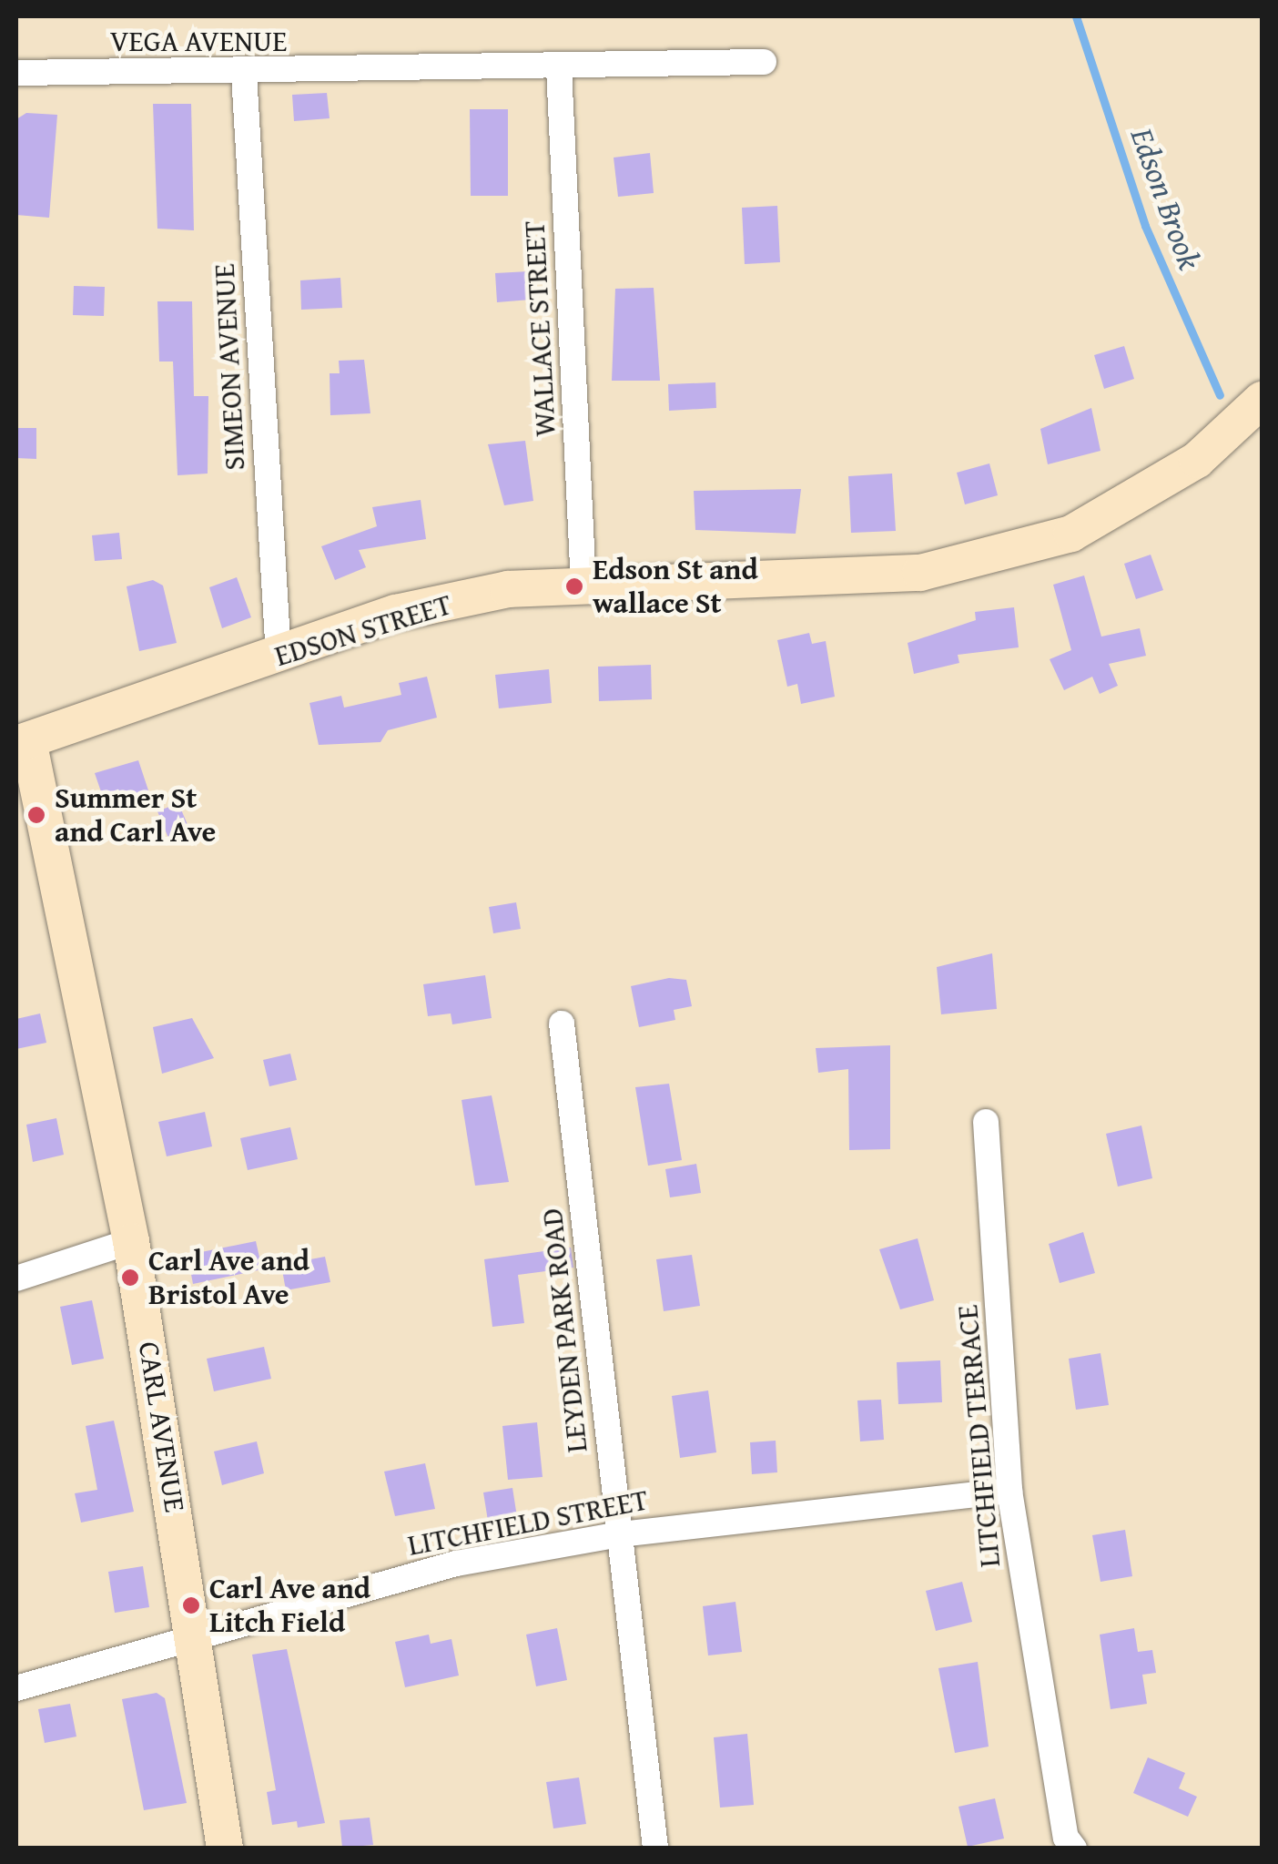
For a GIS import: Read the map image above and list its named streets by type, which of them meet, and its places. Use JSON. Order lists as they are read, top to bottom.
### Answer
{
  "streets": {
    "street": [
      "VEGA AVENUE",
      "WALLACE STREET",
      "SIMEON AVENUE",
      "EDSON STREET",
      "LEYDEN PARK ROAD",
      "CARL AVENUE",
      "LITCHFIELD TERRACE",
      "LITCHFIELD STREET"
    ]
  },
  "crossings": [
    ["VEGA AVENUE", "WALLACE STREET"],
    ["VEGA AVENUE", "SIMEON AVENUE"],
    ["WALLACE STREET", "EDSON STREET"],
    ["SIMEON AVENUE", "EDSON STREET"],
    ["EDSON STREET", "CARL AVENUE"],
    ["LEYDEN PARK ROAD", "LITCHFIELD STREET"],
    ["CARL AVENUE", "LITCHFIELD STREET"],
    ["LITCHFIELD TERRACE", "LITCHFIELD STREET"]
  ],
  "water": ["Edson Brook"],
  "places": [
    "Edson St and wallace St",
    "Summer St and Carl Ave",
    "Carl Ave and Bristol Ave",
    "Carl Ave and Litch Field"
  ]
}
